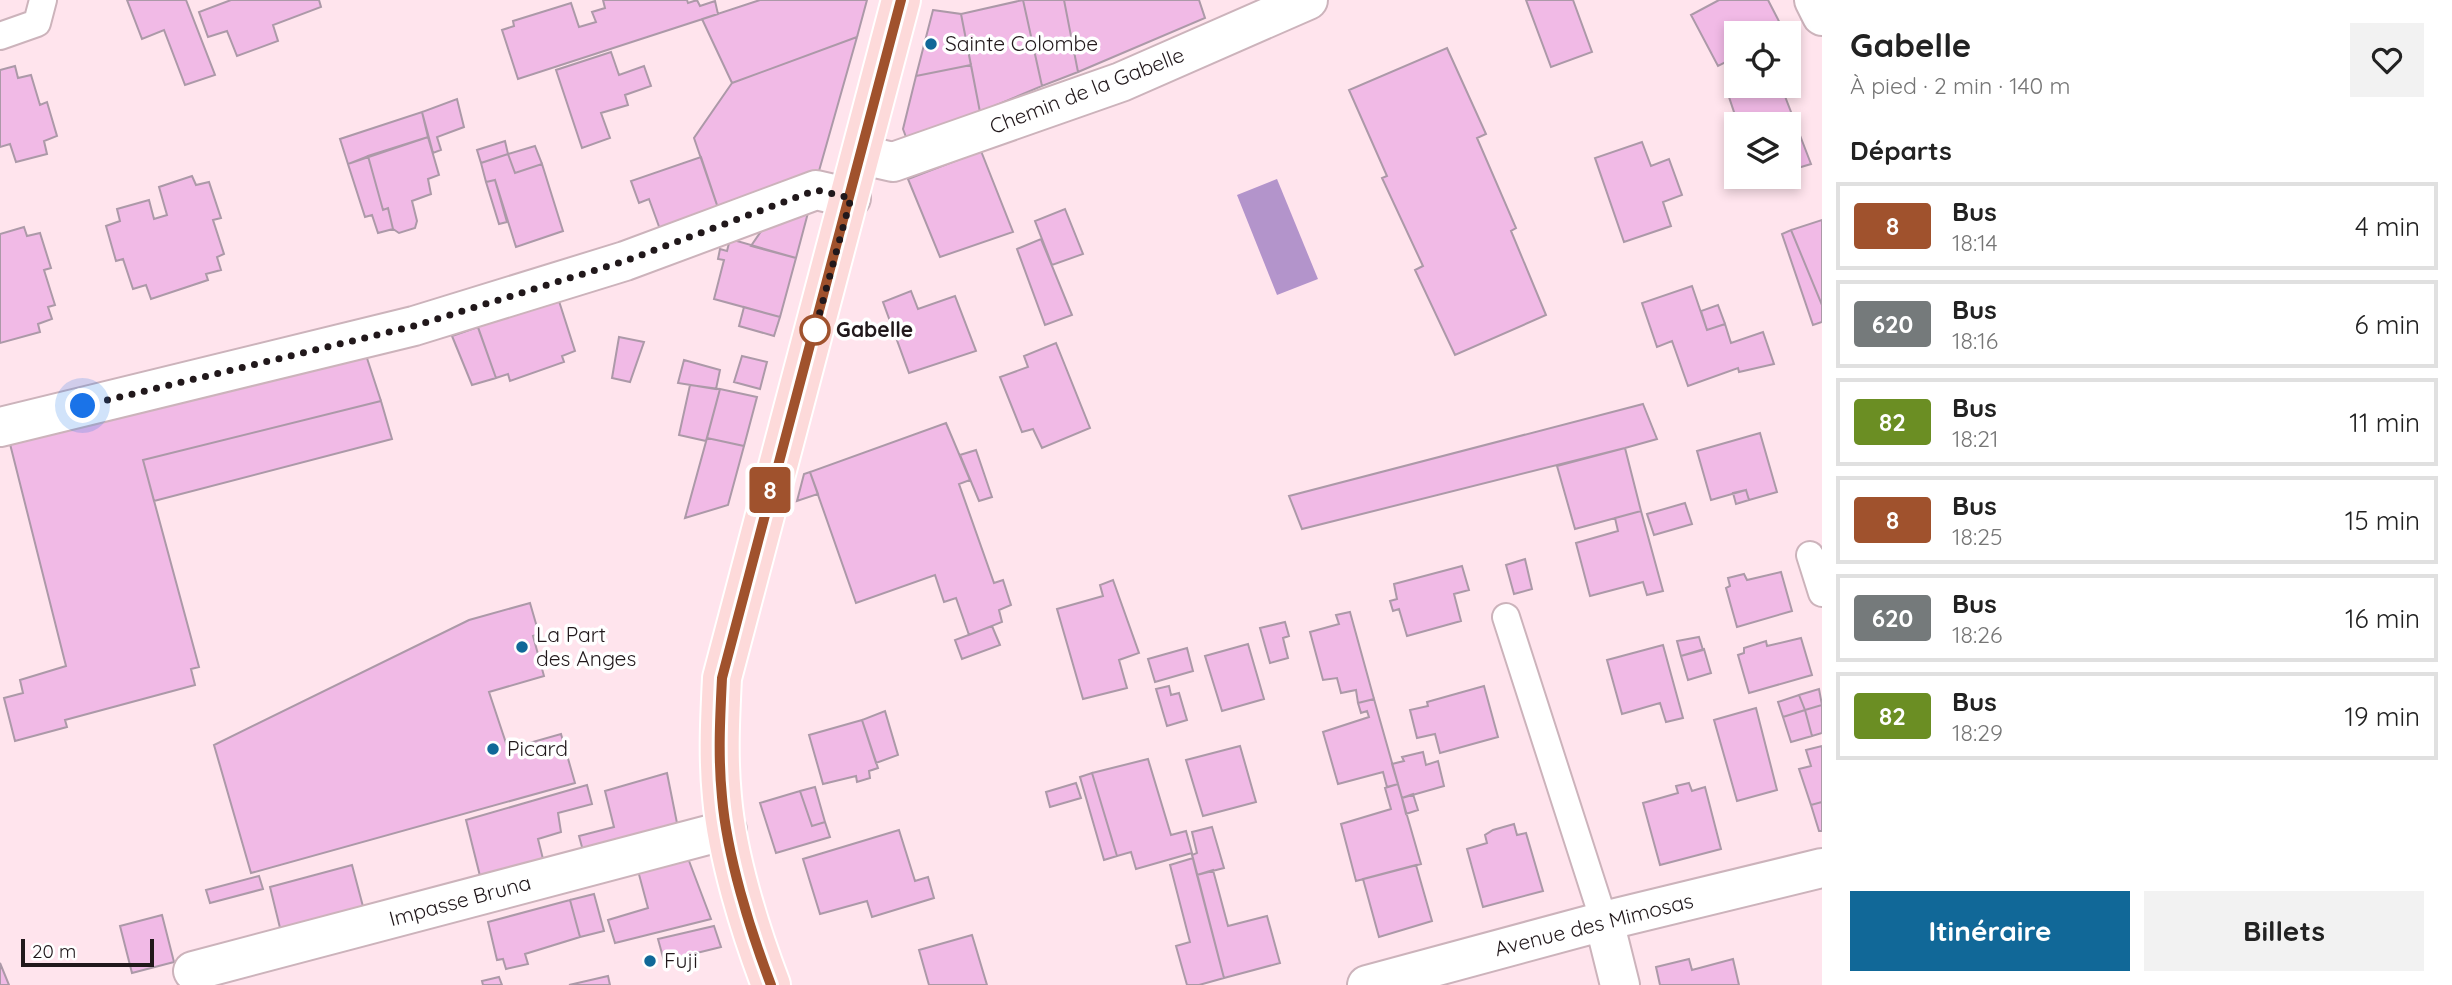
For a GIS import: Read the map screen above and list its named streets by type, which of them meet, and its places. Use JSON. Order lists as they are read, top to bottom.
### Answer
{
  "streets": {
    "street": ["Chemin de la Gabelle", "Impasse Bruna", "Avenue des Mimosas"]
  },
  "places": [
    "Sainte Colombe",
    "Gabelle",
    "La Part des Anges",
    "Picard",
    "Fuji"
  ],
  "lines": ["bus line 8"],
  "scale_bar": "20 m",
  "page": {
    "on_map": "8",
    "heading": [
      ["Gabelle", "À pied · 2 min · 140 m"],
      "Départs"
    ],
    "list": [
      {
        "mark": "8",
        "name": "Bus",
        "note": "18:14",
        "value": "4 min"
      },
      {
        "mark": "620",
        "name": "Bus",
        "note": "18:16",
        "value": "6 min"
      },
      {
        "mark": "82",
        "name": "Bus",
        "note": "18:21",
        "value": "11 min"
      },
      {
        "mark": "8",
        "name": "Bus",
        "note": "18:25",
        "value": "15 min"
      },
      {
        "mark": "620",
        "name": "Bus",
        "note": "18:26",
        "value": "16 min"
      },
      {
        "mark": "82",
        "name": "Bus",
        "note": "18:29",
        "value": "19 min"
      }
    ],
    "buttons": ["Itinéraire", "Billets"],
    "scale": "20 m"
  }
}
